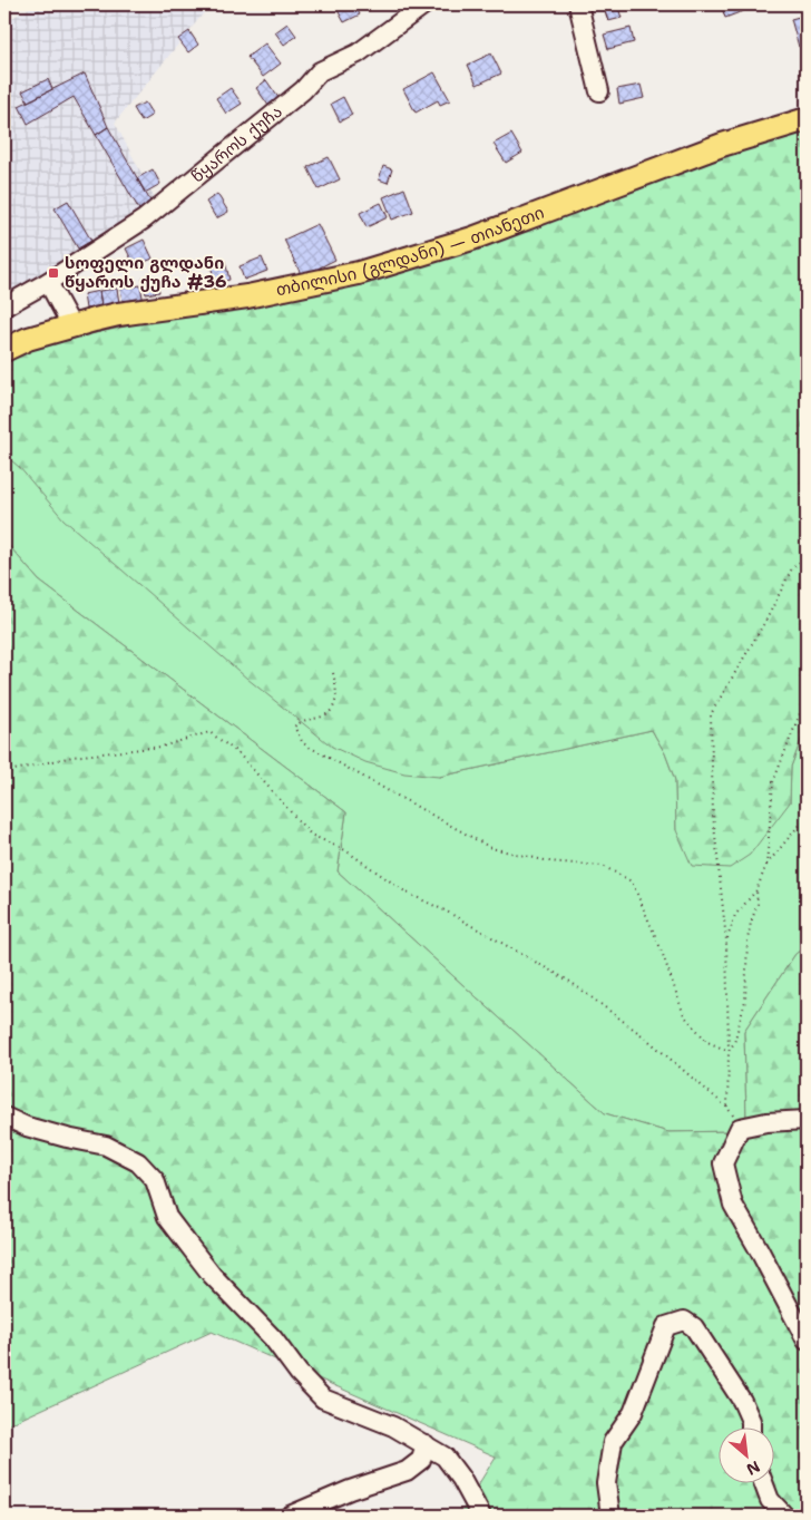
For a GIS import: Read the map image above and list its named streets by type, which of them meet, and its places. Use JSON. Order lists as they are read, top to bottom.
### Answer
{
  "streets": {
    "main road": ["თბილისი (გლდანი) — თიანეთი"],
    "street": ["წყაროს ქუჩა"]
  },
  "places": {
    "transit": ["სოფელი გლდანი წყაროს ქუჩა #36"]
  },
  "north": "bottom right"
}
